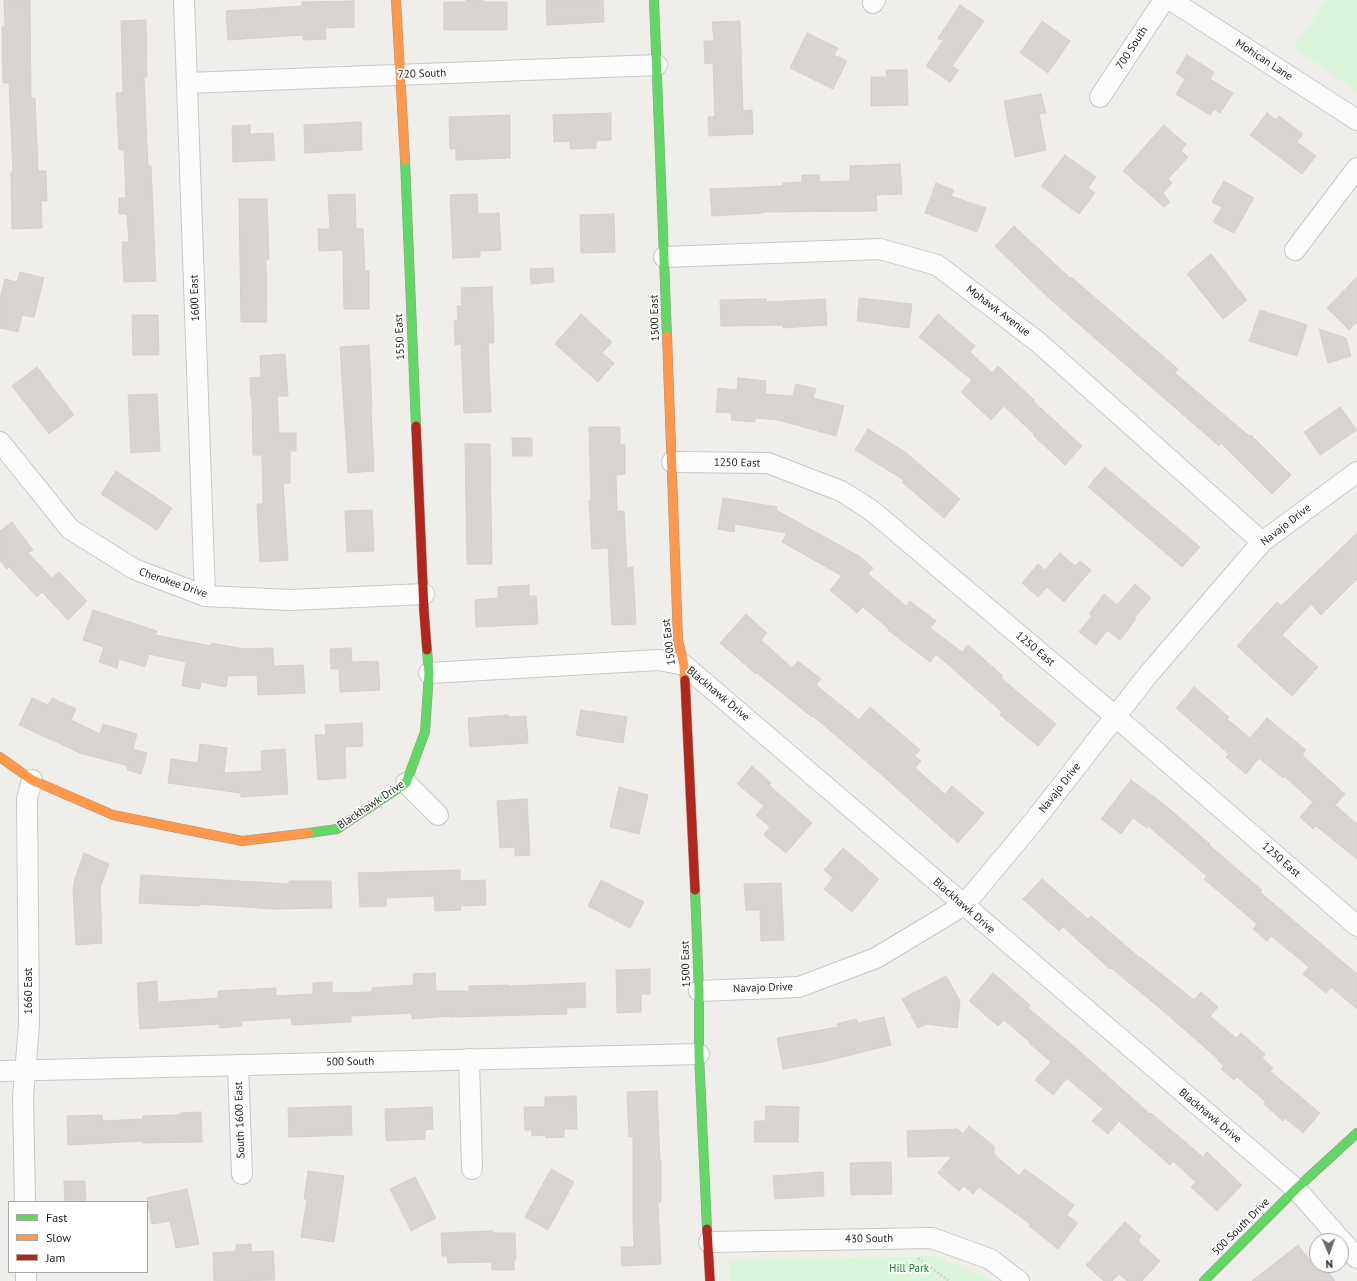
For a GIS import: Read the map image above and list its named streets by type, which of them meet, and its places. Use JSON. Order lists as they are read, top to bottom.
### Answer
{
  "streets": {
    "street": [
      "700 South",
      "Mohican Lane",
      "720 South",
      "1600 East",
      "Mohawk Avenue",
      "1500 East",
      "1550 East",
      "1250 East",
      "Navajo Drive",
      "Cherokee Drive",
      "Blackhawk Drive",
      "1660 East",
      "500 South",
      "South 1600 East",
      "500 South Drive",
      "430 South"
    ]
  },
  "crossings": [
    ["720 South", "1600 East"],
    ["720 South", "1500 East"],
    ["720 South", "1550 East"],
    ["1600 East", "Cherokee Drive"],
    ["Mohawk Avenue", "1500 East"],
    ["Mohawk Avenue", "Navajo Drive"],
    ["1500 East", "1250 East"],
    ["1500 East", "Navajo Drive"],
    ["1500 East", "Blackhawk Drive"],
    ["1500 East", "500 South"],
    ["1500 East", "430 South"],
    ["1550 East", "Cherokee Drive"],
    ["1550 East", "Blackhawk Drive"],
    ["1250 East", "Navajo Drive"],
    ["Navajo Drive", "Blackhawk Drive"],
    ["Blackhawk Drive", "1660 East"],
    ["Blackhawk Drive", "500 South Drive"],
    ["1660 East", "500 South"],
    ["500 South", "South 1600 East"]
  ],
  "parks": ["Hill Park"],
  "legend": ["Fast", "Slow", "Jam"],
  "north": "bottom"
}
